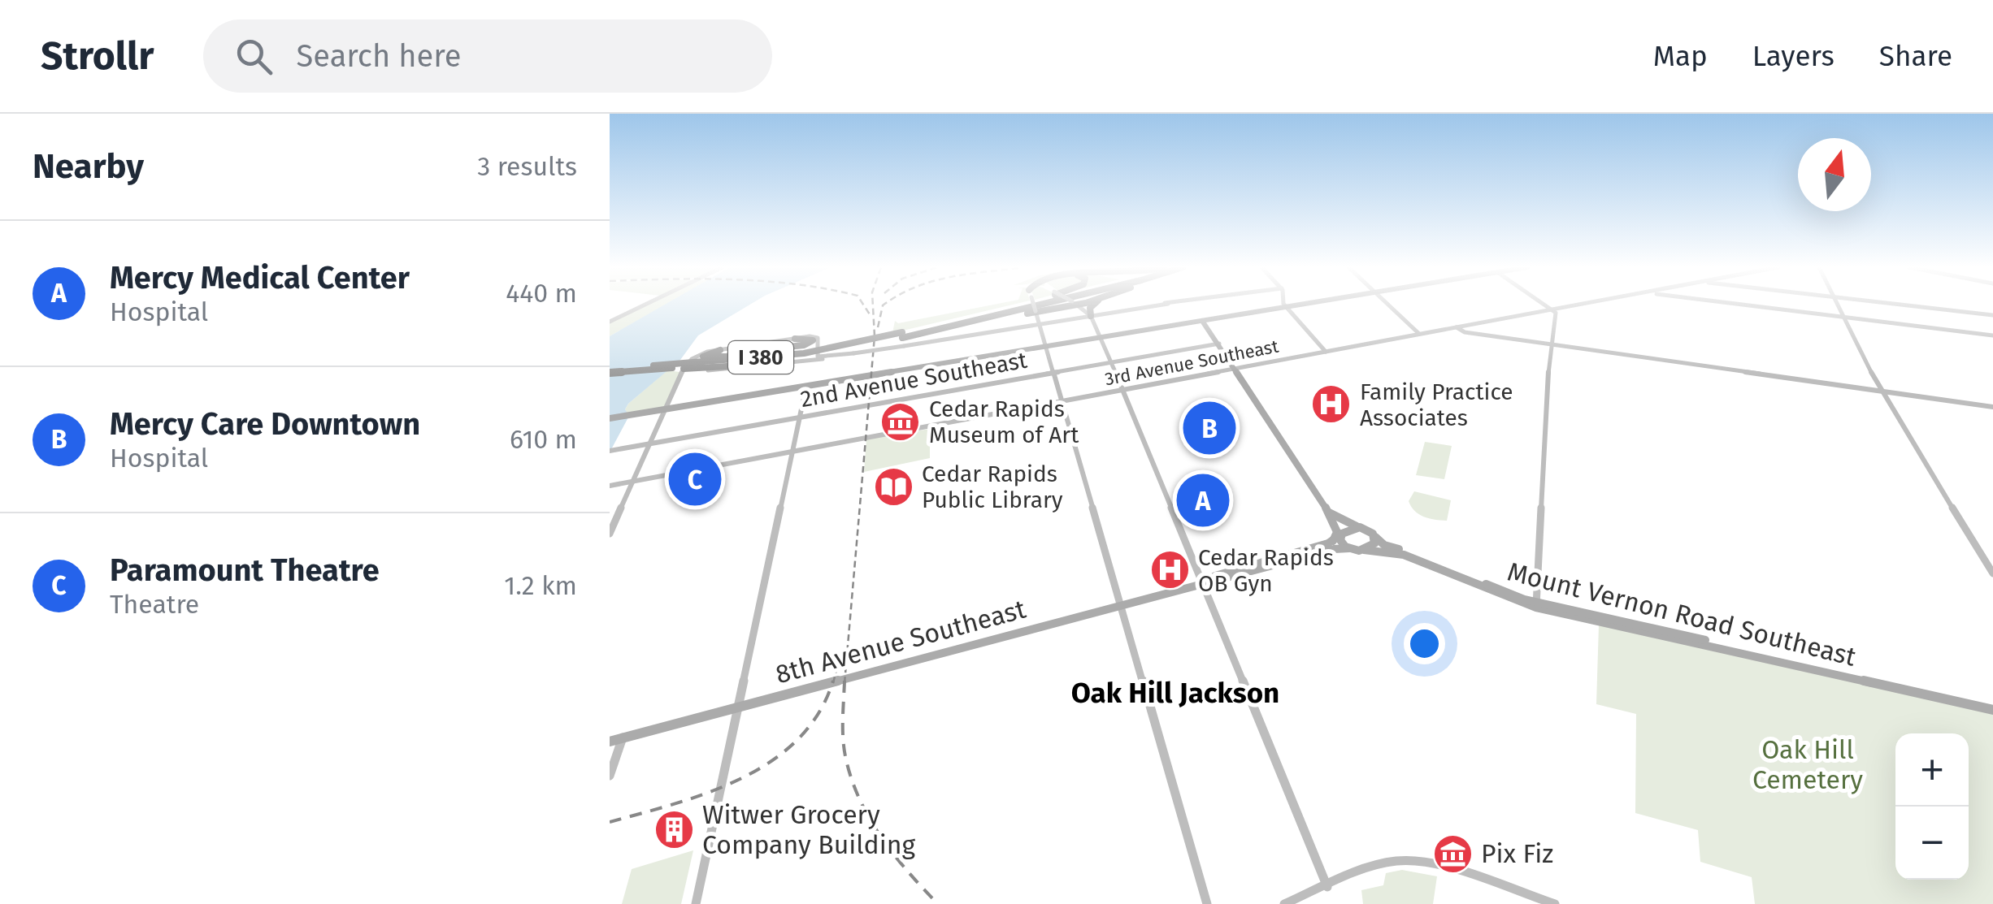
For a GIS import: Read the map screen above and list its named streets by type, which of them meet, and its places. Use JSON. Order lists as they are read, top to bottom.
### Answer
{
  "streets": {
    "highway": ["I 380"],
    "main road": [
      "3rd Avenue Southeast",
      "2nd Avenue Southeast",
      "Mount Vernon Road Southeast",
      "8th Avenue Southeast"
    ]
  },
  "crossings": [
    ["Mount Vernon Road Southeast", "8th Avenue Southeast"]
  ],
  "districts": ["Oak Hill Jackson"],
  "parks": ["Oak Hill Cemetery"],
  "places": {
    "hospital": ["Family Practice Associates", "Cedar Rapids OB Gyn"],
    "museum": ["Cedar Rapids Museum of Art", "Pix Fiz"],
    "library": ["Cedar Rapids Public Library"],
    "building": ["Witwer Grocery Company Building"]
  },
  "north": "top",
  "page": {
    "header": "Strollr",
    "search": "Search here",
    "nav": ["Map", "Layers", "Share"],
    "heading": ["Nearby", "3 results"],
    "list": [
      {
        "mark": "A",
        "name": "Mercy Medical Center",
        "note": "Hospital",
        "value": "440 m"
      },
      {
        "mark": "B",
        "name": "Mercy Care Downtown",
        "note": "Hospital",
        "value": "610 m"
      },
      {
        "mark": "C",
        "name": "Paramount Theatre",
        "note": "Theatre",
        "value": "1.2 km"
      }
    ],
    "pins": ["B", "C", "A"],
    "map_buttons": ["+", "−"]
  }
}
